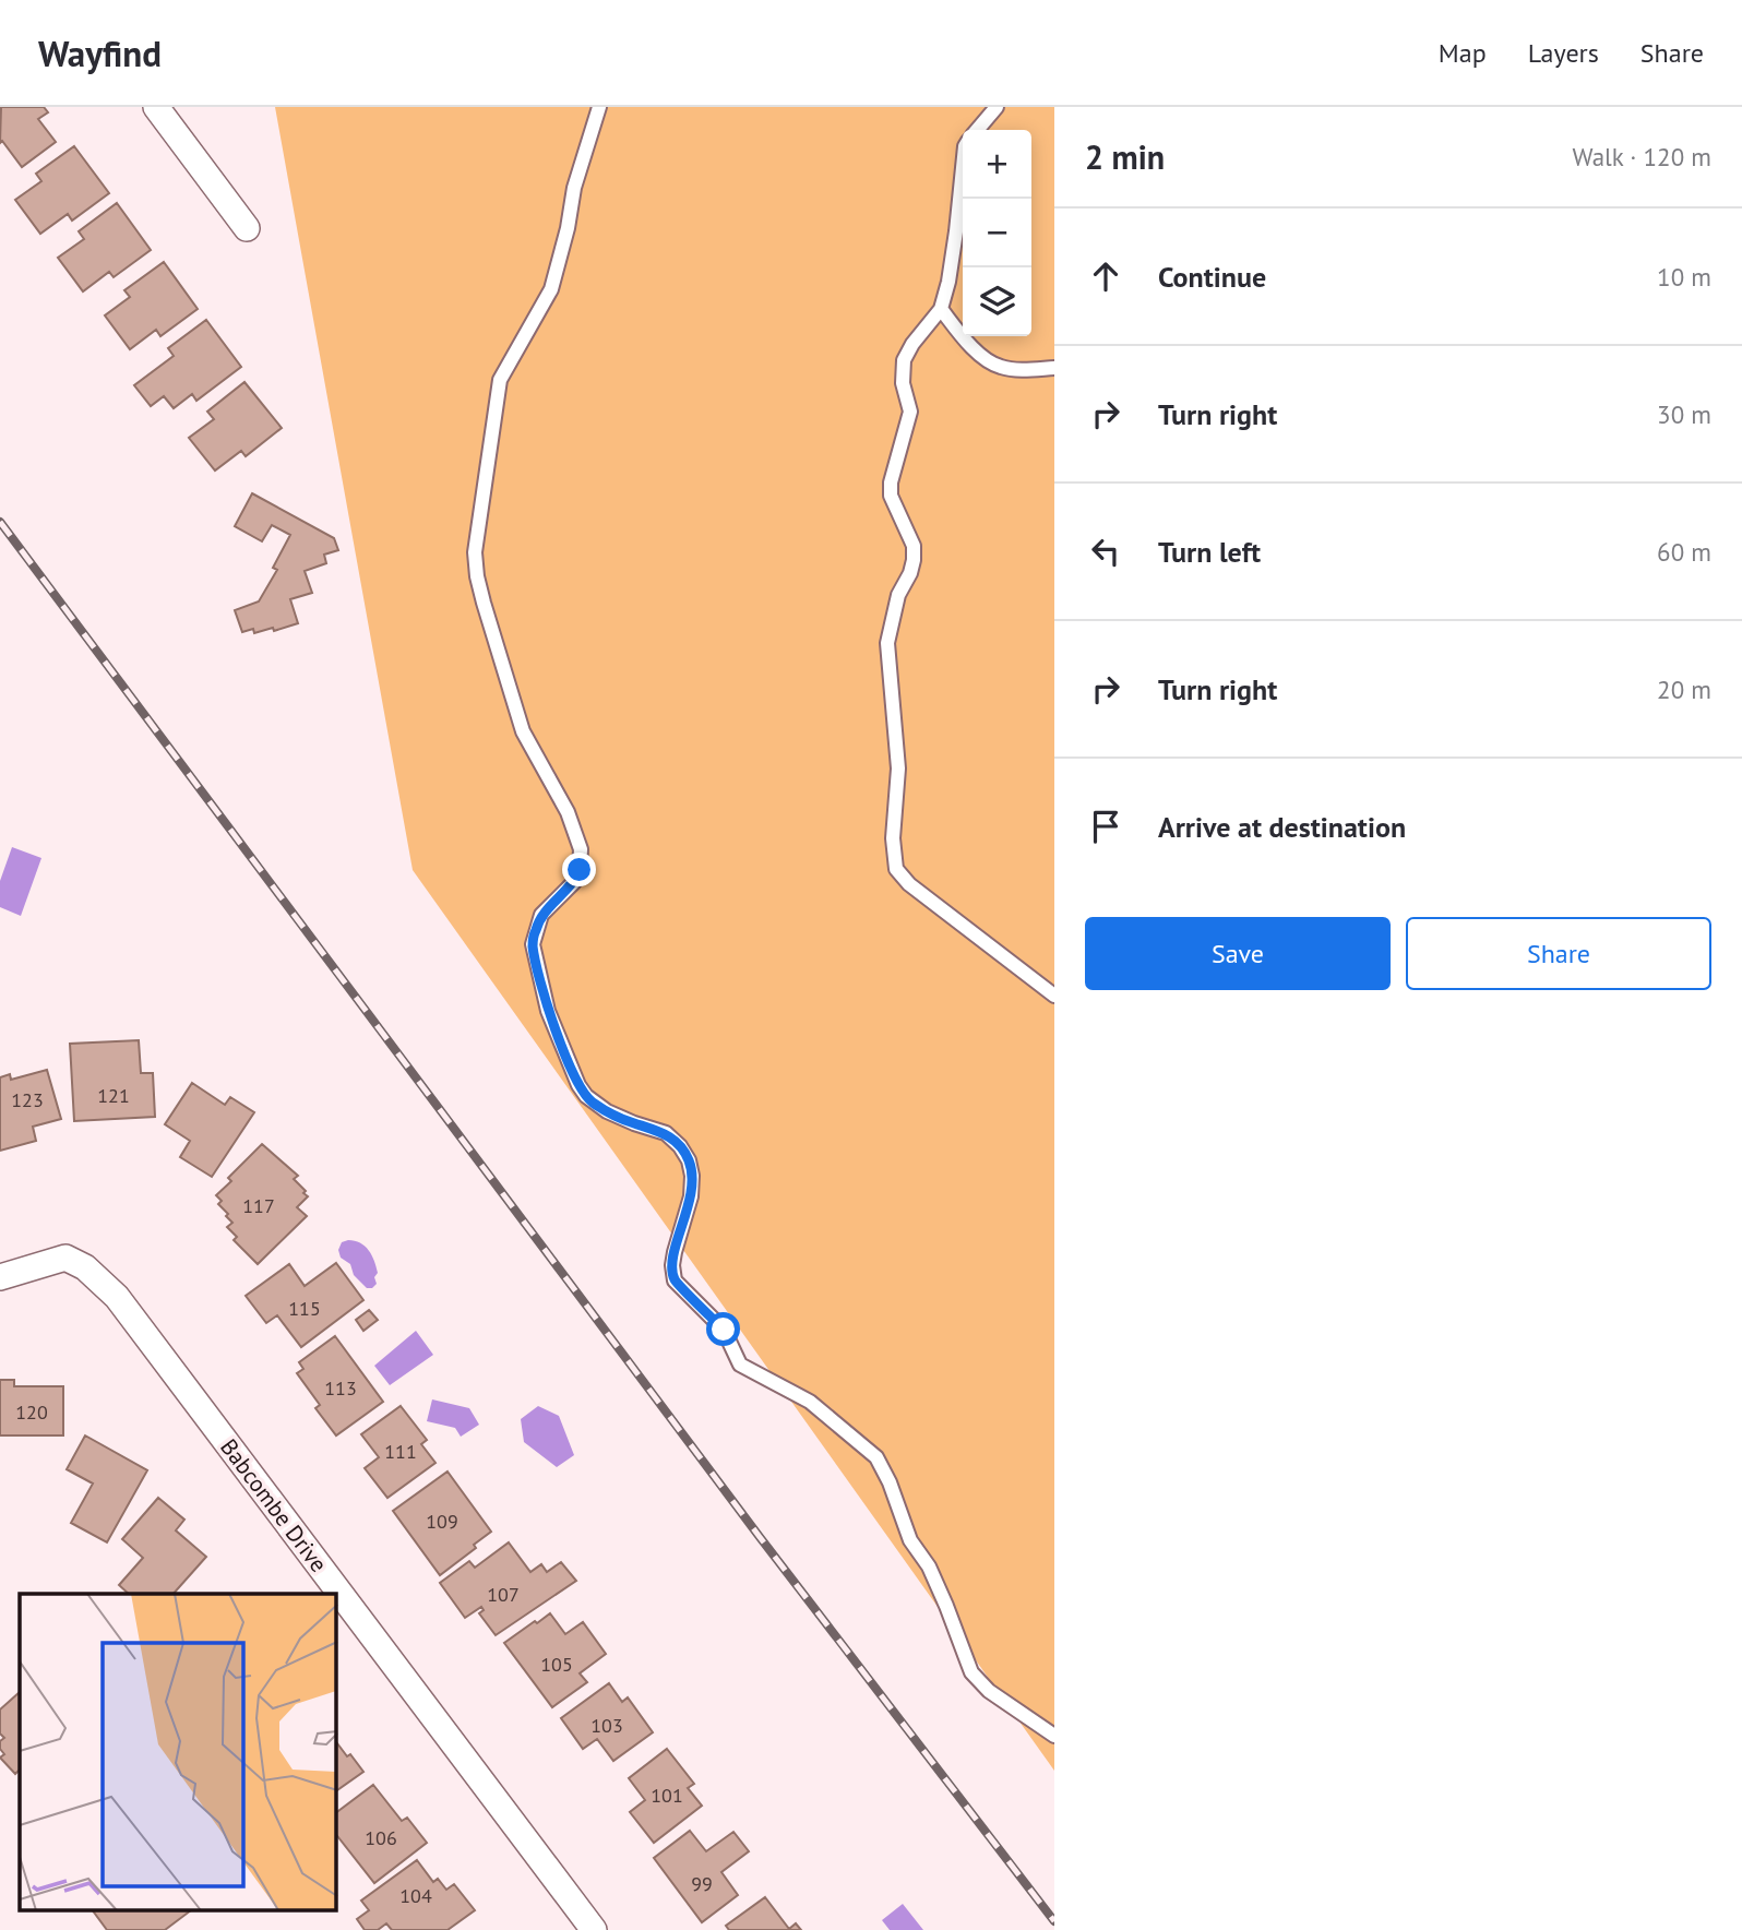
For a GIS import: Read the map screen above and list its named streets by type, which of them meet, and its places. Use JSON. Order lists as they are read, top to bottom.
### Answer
{
  "streets": {
    "street": ["Babcombe Drive"]
  },
  "house_numbers": [
    "121",
    "123",
    "117",
    "115",
    "113",
    "120",
    "111",
    "109",
    "107",
    "105",
    "103",
    "101",
    "106",
    "99",
    "104"
  ],
  "page": {
    "header": "Wayfind",
    "nav": ["Map", "Layers", "Share"],
    "heading": ["2 min", "Walk · 120 m"],
    "map_buttons": ["+", "−"],
    "list": [
      ["Continue", "10 m"],
      ["Turn right", "30 m"],
      ["Turn left", "60 m"],
      ["Turn right", "20 m"],
      "Arrive at destination"
    ],
    "buttons": ["Save", "Share"]
  }
}
